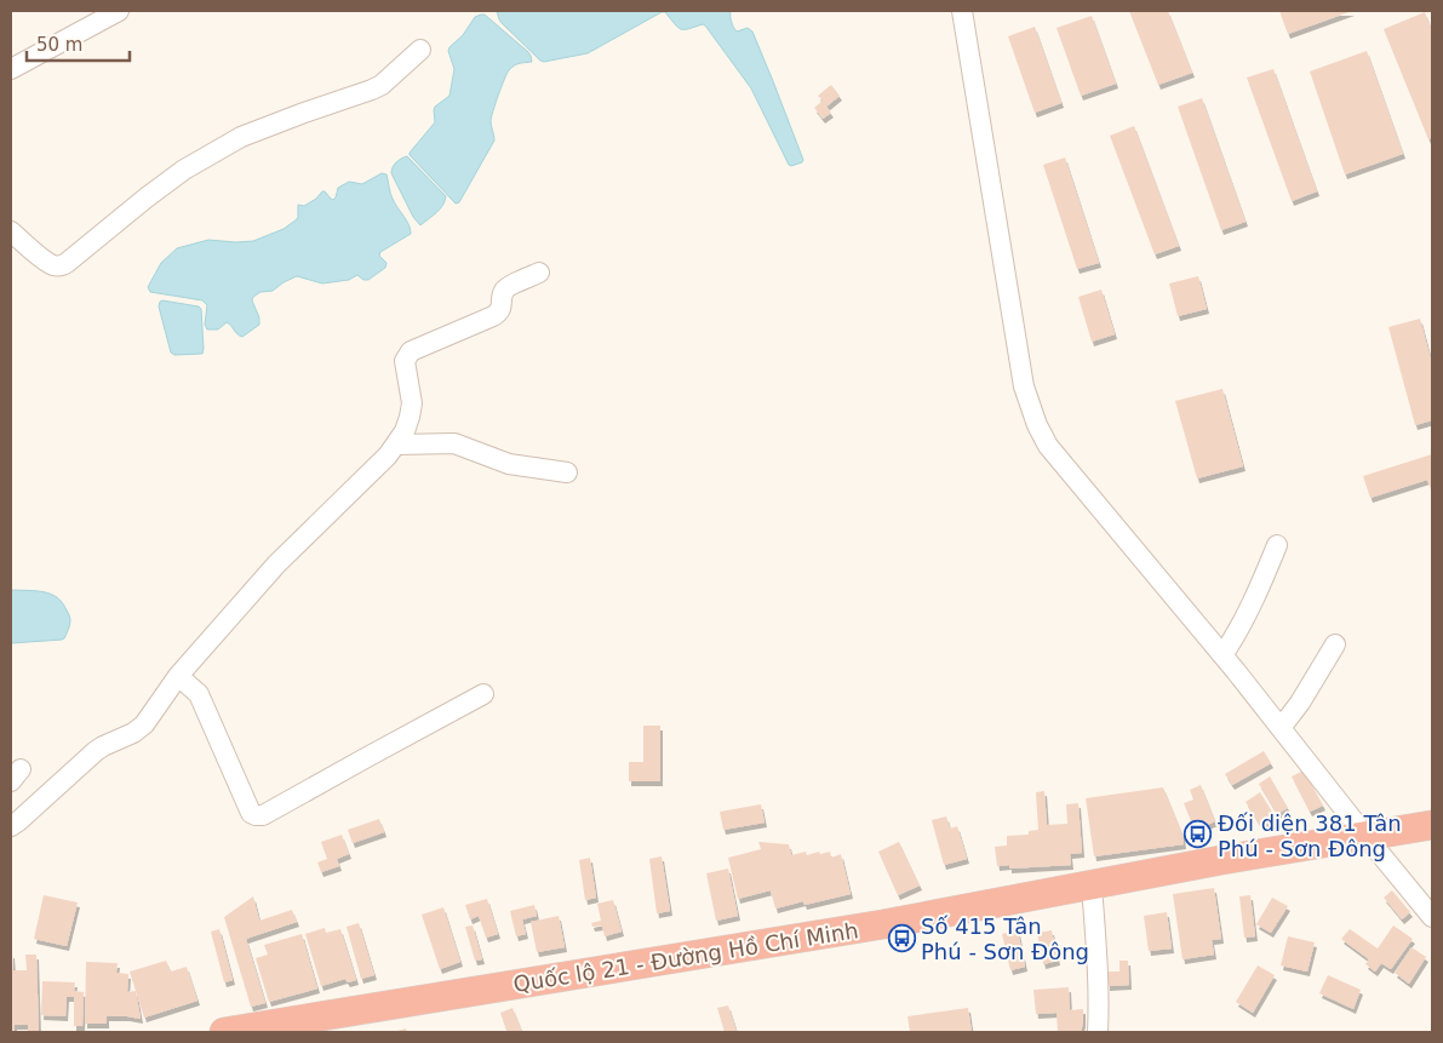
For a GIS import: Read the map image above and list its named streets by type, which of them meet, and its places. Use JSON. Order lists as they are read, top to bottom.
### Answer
{
  "streets": {
    "highway": ["Quốc lộ 21 - Đường Hồ Chí Minh"]
  },
  "places": {
    "bus stop": ["Đối diện 381 Tân Phú - Sơn Đông", "Số 415 Tân Phú - Sơn Đông"]
  },
  "scale_bar": "50 m"
}
